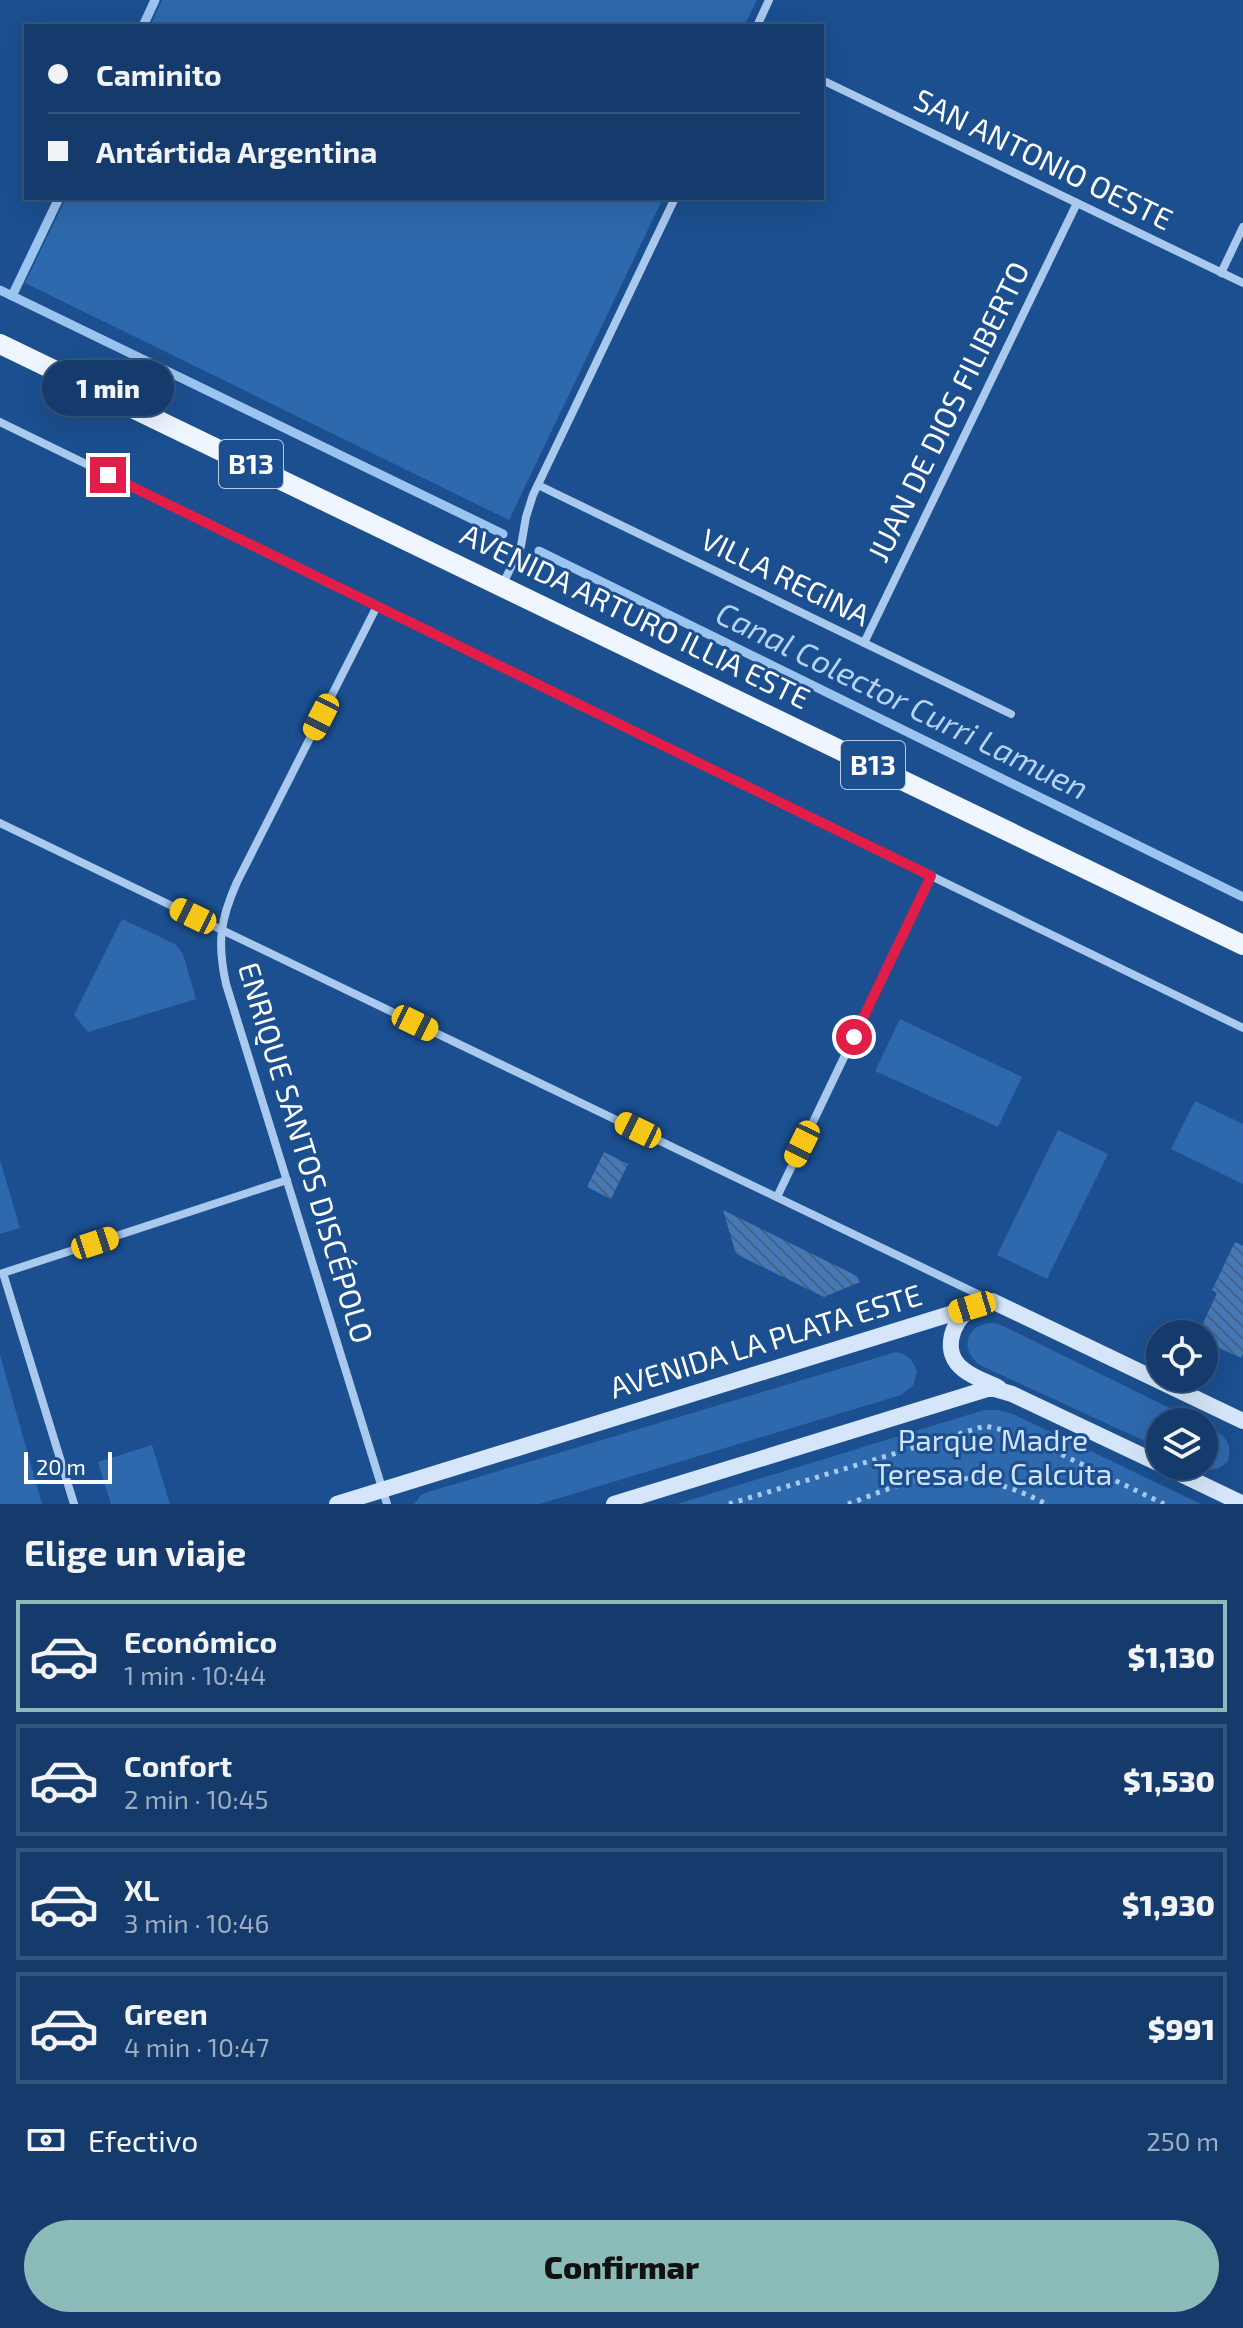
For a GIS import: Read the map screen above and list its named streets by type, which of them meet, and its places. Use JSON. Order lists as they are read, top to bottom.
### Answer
{
  "streets": {
    "main road": ["B13", "AVENIDA ARTURO ILLIA ESTE", "AVENIDA LA PLATA ESTE"],
    "street": [
      "SAN ANTONIO OESTE",
      "JUAN DE DIOS FILIBERTO",
      "VILLA REGINA",
      "ENRIQUE SANTOS DISCÉPOLO"
    ]
  },
  "crossings": [
    ["SAN ANTONIO OESTE", "JUAN DE DIOS FILIBERTO"],
    ["JUAN DE DIOS FILIBERTO", "VILLA REGINA"],
    ["ENRIQUE SANTOS DISCÉPOLO", "AVENIDA LA PLATA ESTE"]
  ],
  "water": ["Canal Colector Curri Lamuen"],
  "parks": ["Parque Madre Teresa de Calcuta"],
  "scale_bar": "20 m",
  "page": {
    "banner": ["Caminito", "Antártida Argentina"],
    "bubble": "1 min",
    "scale": "20 m",
    "heading": "Elige un viaje",
    "list": [
      {
        "name": "Económico",
        "note": "1 min · 10:44",
        "value": "$1,130"
      },
      {
        "name": "Confort",
        "note": "2 min · 10:45",
        "value": "$1,530"
      },
      {
        "name": "XL",
        "note": "3 min · 10:46",
        "value": "$1,930"
      },
      {
        "name": "Green",
        "note": "4 min · 10:47",
        "value": "$991"
      }
    ],
    "pay": ["Efectivo", "250 m"],
    "buttons": "Confirmar"
  }
}
